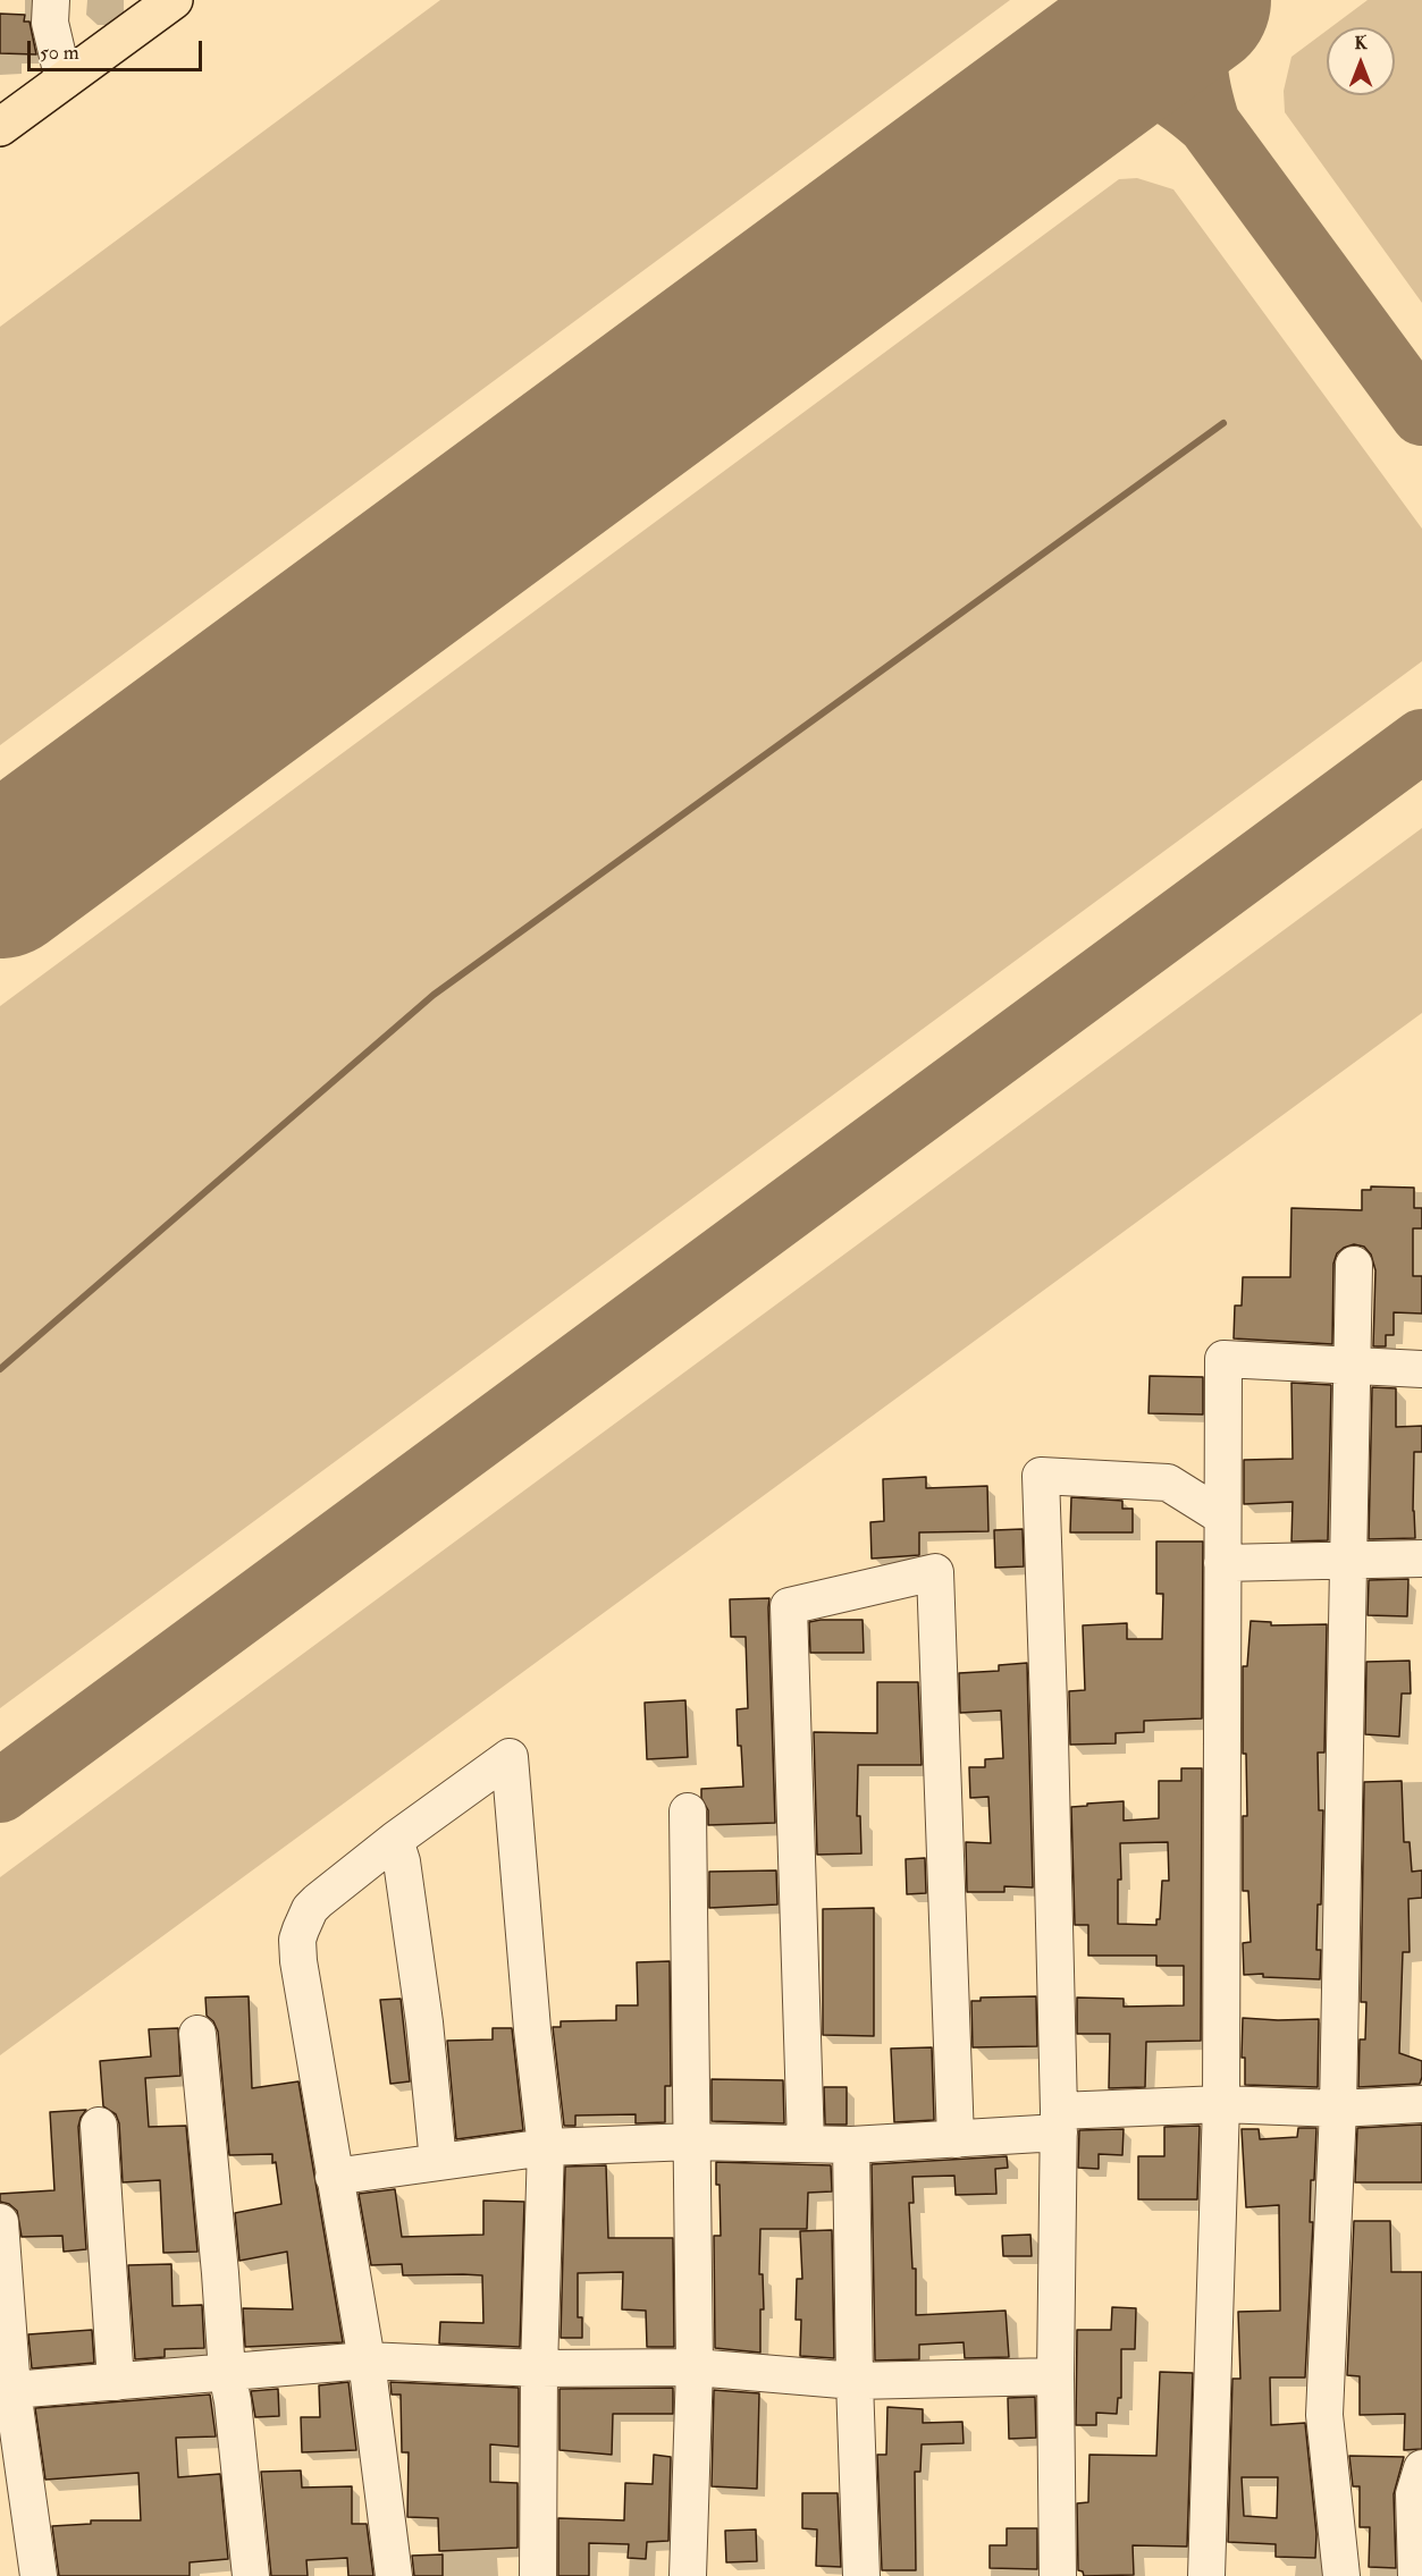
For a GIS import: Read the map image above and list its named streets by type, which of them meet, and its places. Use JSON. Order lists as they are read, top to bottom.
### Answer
{
  "scale_bar": "50 m",
  "north": "top"
}
